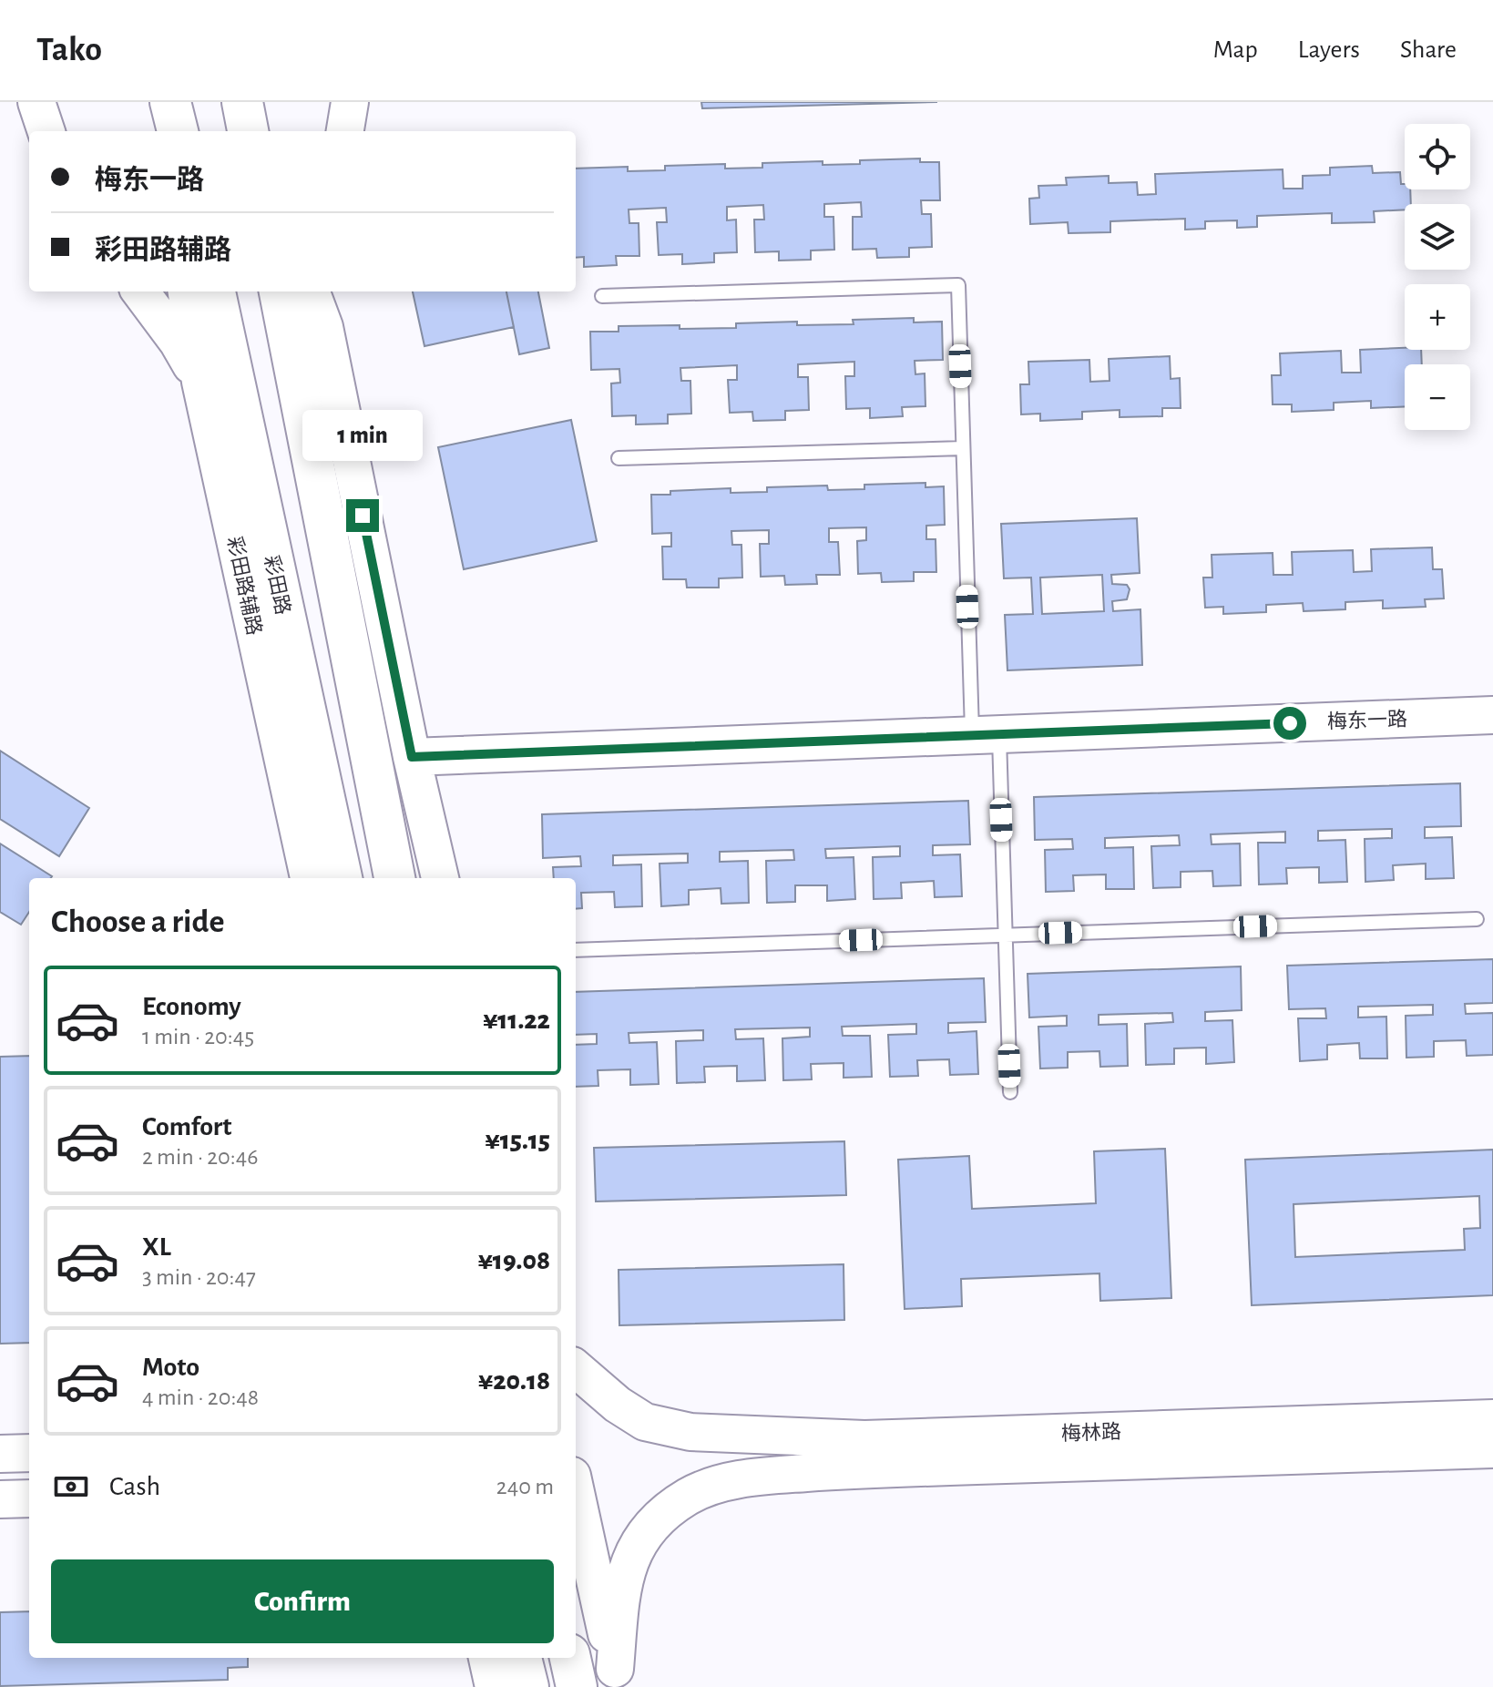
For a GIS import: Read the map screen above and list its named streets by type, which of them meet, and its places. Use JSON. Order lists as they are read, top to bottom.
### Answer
{
  "streets": {
    "main road": [
      "彩田路",
      "彩田路辅路",
      "梅东一路",
      "梅林路"
    ]
  },
  "page": {
    "header": "Tako",
    "nav": ["Map", "Layers", "Share"],
    "map_buttons": ["+", "−"],
    "banner": ["梅东一路", "彩田路辅路"],
    "bubble": "1 min",
    "heading": "Choose a ride",
    "list": [
      {
        "name": "Economy",
        "note": "1 min · 20:45",
        "value": "¥11.22"
      },
      {
        "name": "Comfort",
        "note": "2 min · 20:46",
        "value": "¥15.15"
      },
      {
        "name": "XL",
        "note": "3 min · 20:47",
        "value": "¥19.08"
      },
      {
        "name": "Moto",
        "note": "4 min · 20:48",
        "value": "¥20.18"
      }
    ],
    "pay": ["Cash", "240 m"],
    "buttons": "Confirm"
  }
}
